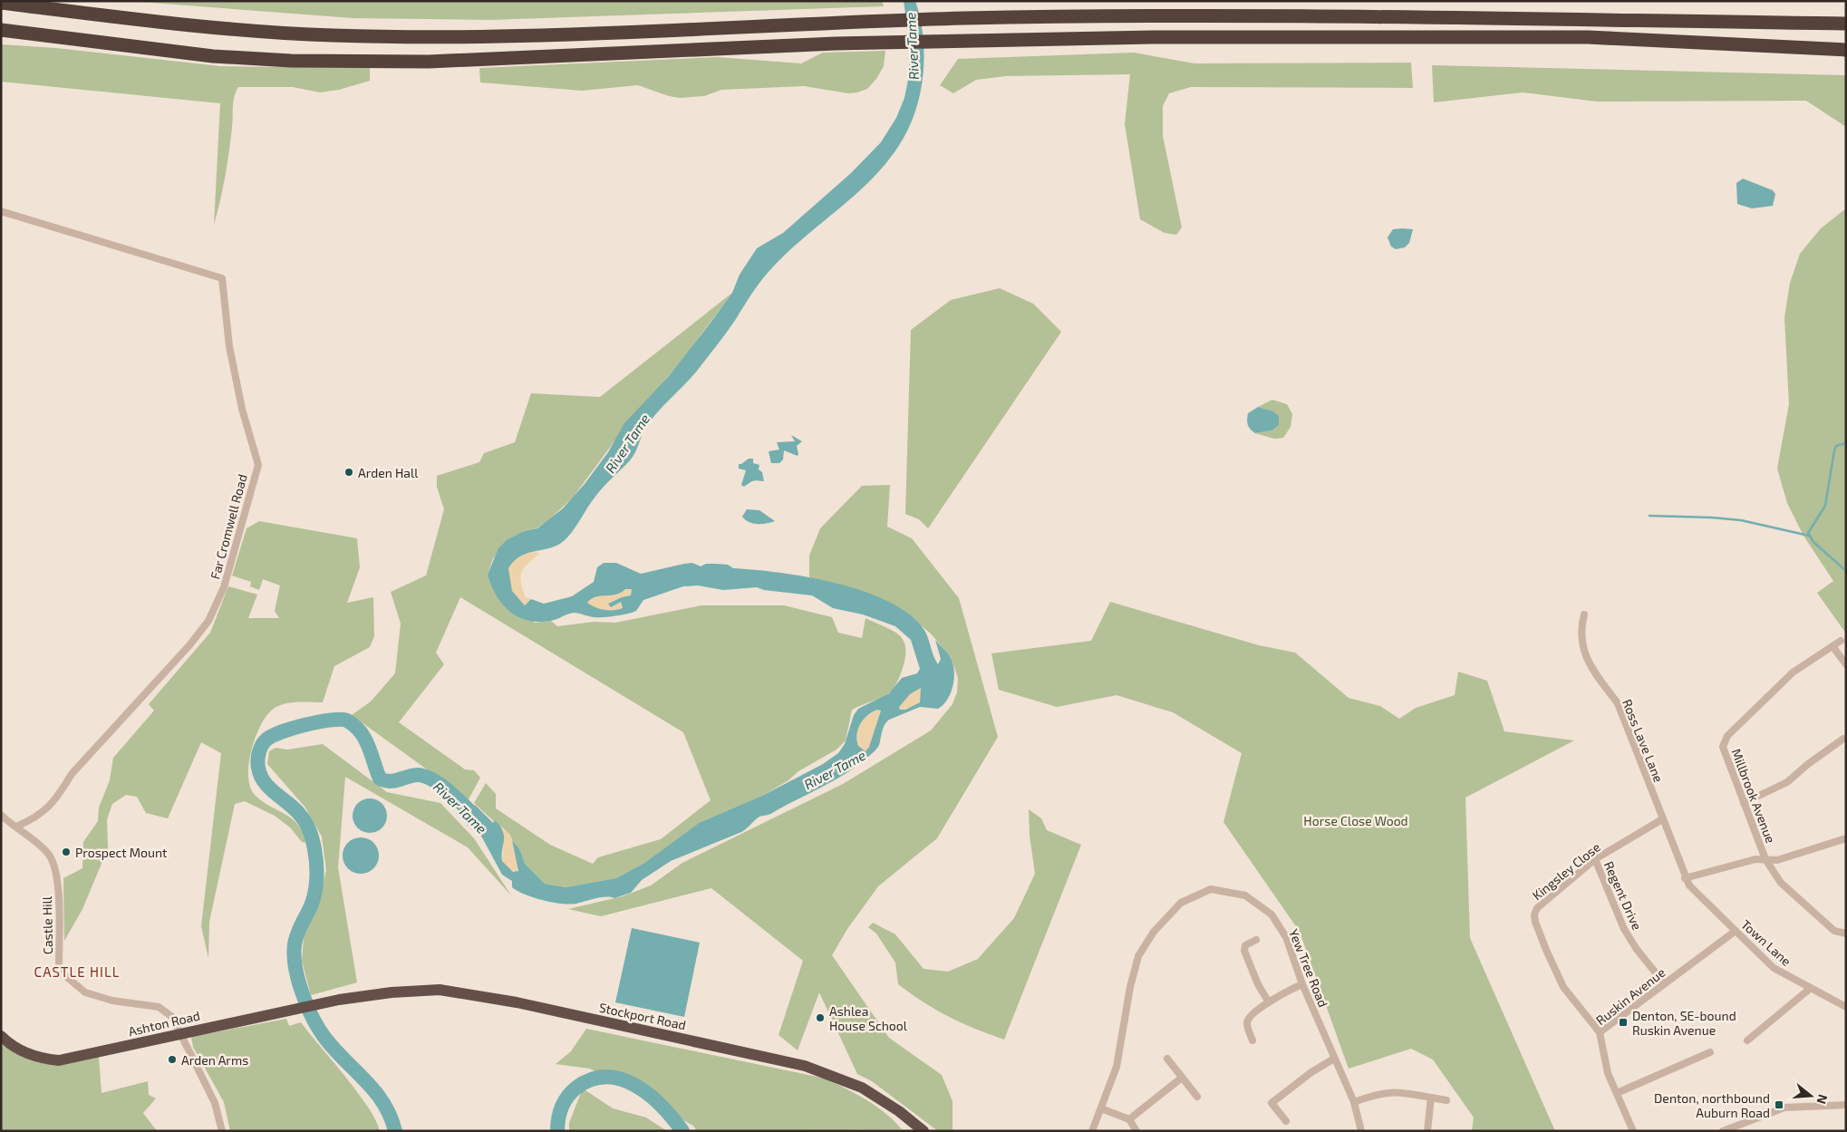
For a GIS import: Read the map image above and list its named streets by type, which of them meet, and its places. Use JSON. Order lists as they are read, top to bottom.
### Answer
{
  "streets": {
    "highway": ["Stockport Road", "Ashton Road"],
    "street": [
      "Far Cromwell Road",
      "Ross Lave Lane",
      "Millbrook Avenue",
      "Kingsley Close",
      "Regent Drive",
      "Castle Hill",
      "Town Lane",
      "Yew Tree Road",
      "Ruskin Avenue"
    ]
  },
  "crossings": [
    ["Far Cromwell Road", "Castle Hill"],
    ["Ross Lave Lane", "Kingsley Close"],
    ["Ross Lave Lane", "Town Lane"],
    ["Kingsley Close", "Regent Drive"],
    ["Kingsley Close", "Ruskin Avenue"],
    ["Regent Drive", "Ruskin Avenue"],
    ["Castle Hill", "Ashton Road"],
    ["Town Lane", "Ruskin Avenue"],
    ["Stockport Road", "Ashton Road"]
  ],
  "districts": ["CASTLE HILL"],
  "water": ["River Tame"],
  "parks": ["Horse Close Wood"],
  "places": {
    "other": [
      "Arden Hall",
      "Prospect Mount",
      "Ashlea House School",
      "Arden Arms"
    ],
    "transit": ["Denton, SE-bound Ruskin Avenue", "Denton, northbound Auburn Road"]
  },
  "north": "right"
}
